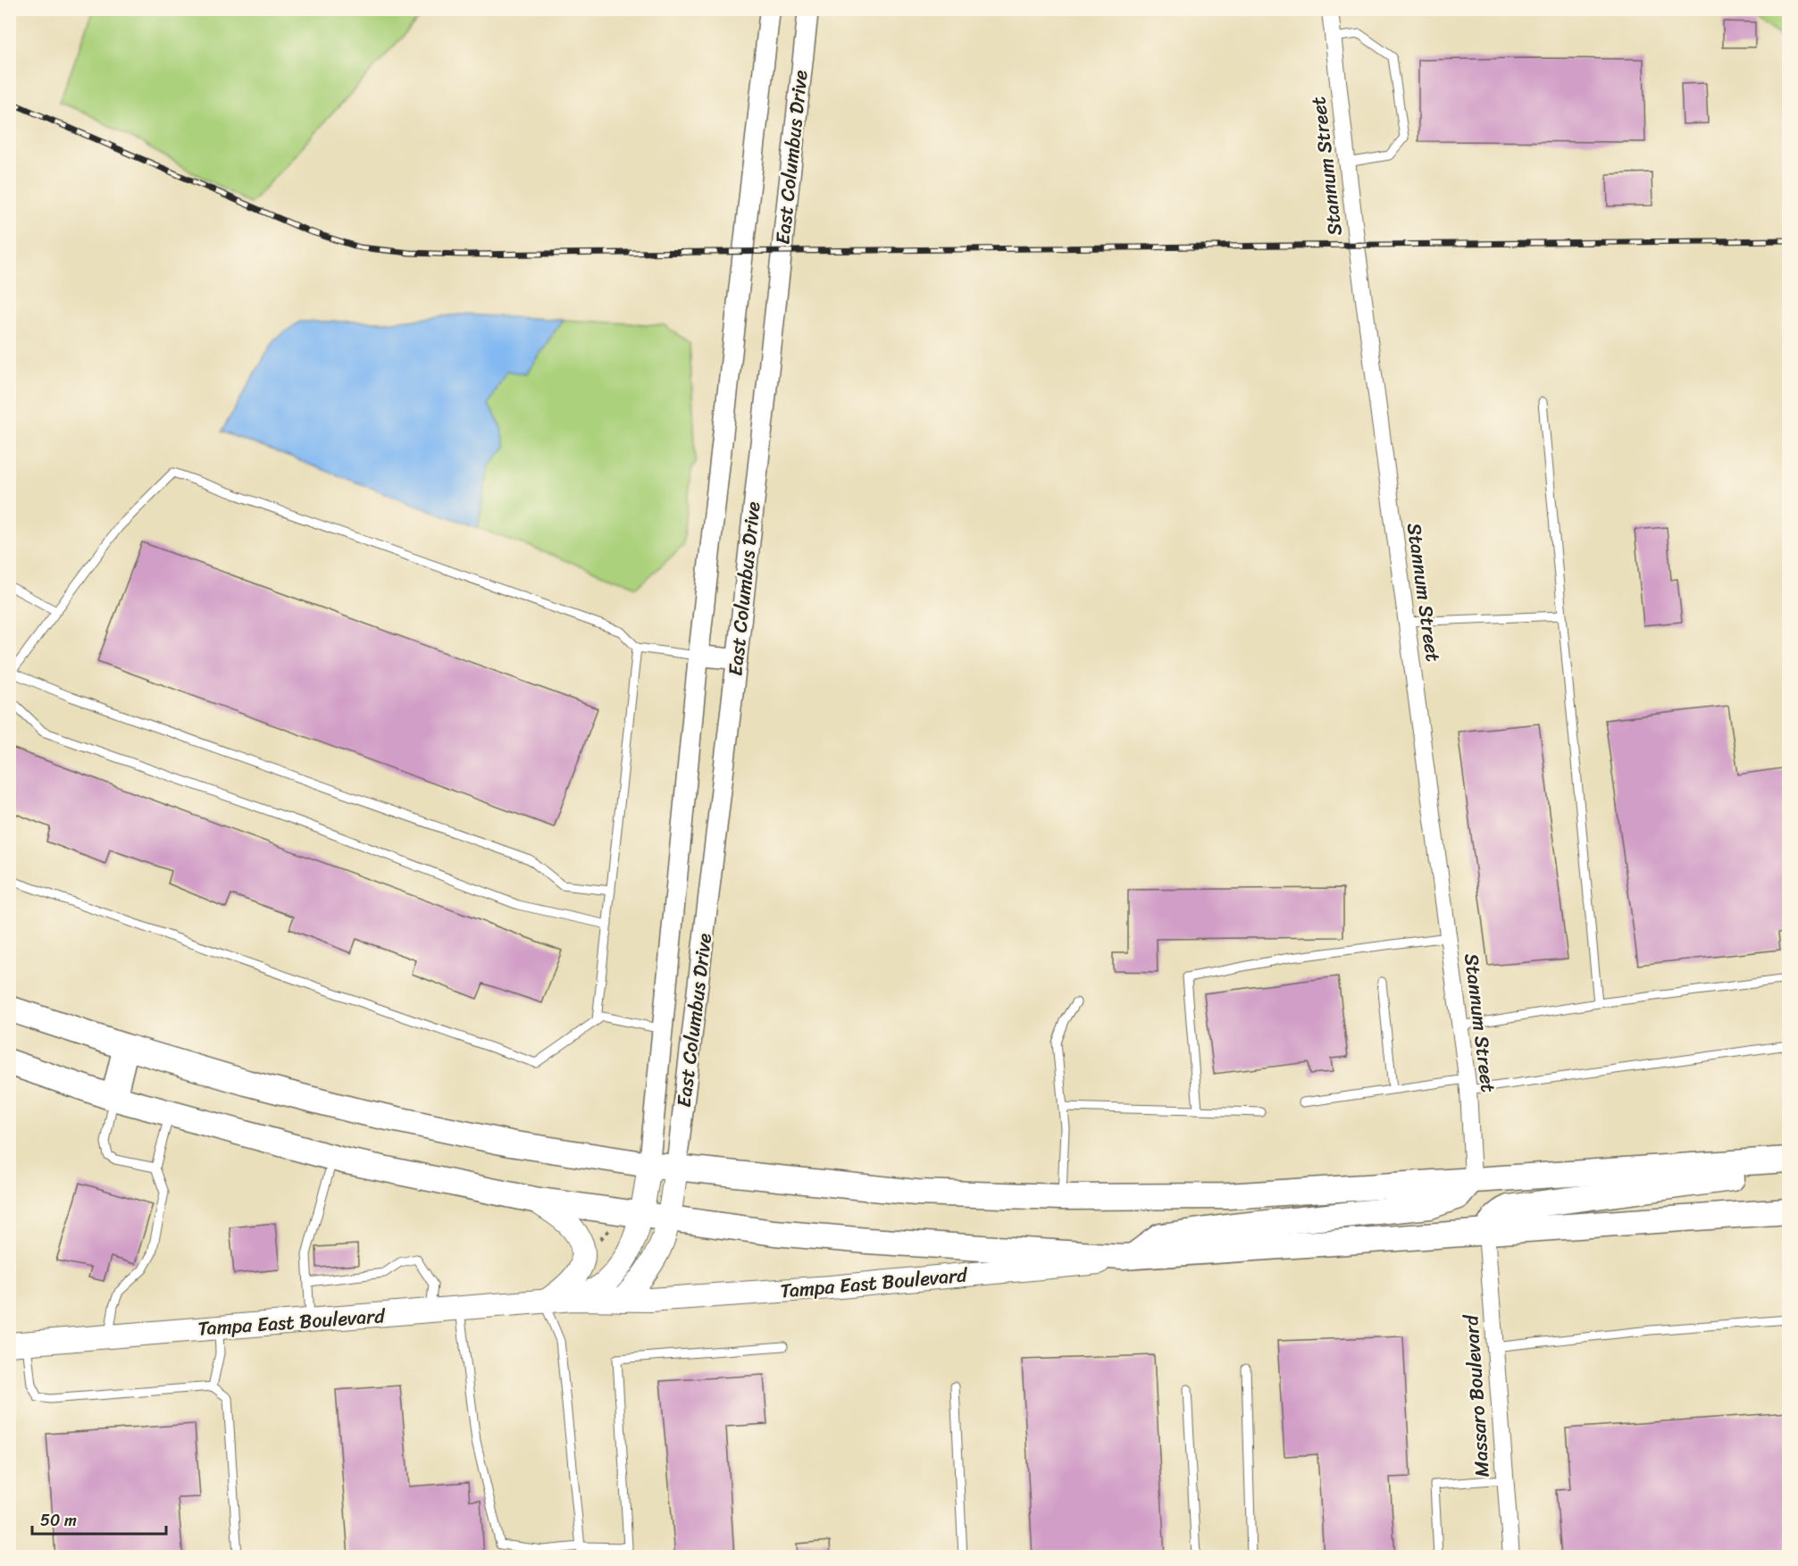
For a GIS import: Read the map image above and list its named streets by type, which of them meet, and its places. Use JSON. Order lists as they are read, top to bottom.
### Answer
{
  "streets": {
    "main road": ["Tampa East Boulevard"],
    "street": ["East Columbus Drive", "Stannum Street", "Massaro Boulevard"]
  },
  "crossings": [
    ["East Columbus Drive", "Tampa East Boulevard"]
  ],
  "scale_bar": "50 m"
}
